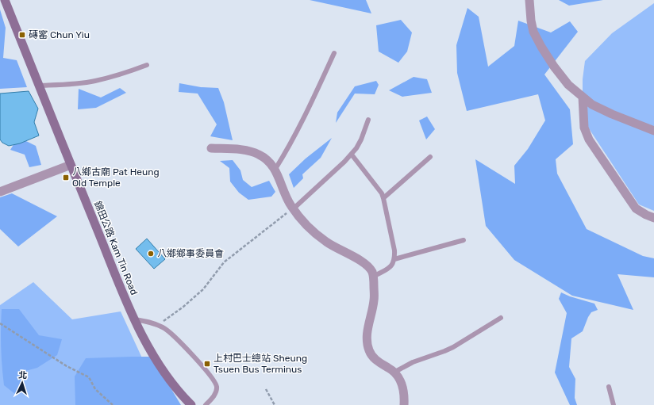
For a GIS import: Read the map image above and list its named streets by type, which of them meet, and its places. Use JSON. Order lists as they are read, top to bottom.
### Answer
{
  "streets": {
    "main road": ["錦田公路 Kam Tin Road"]
  },
  "places": {
    "transit": ["磚窰 Chun Yiu", "八鄉古廟 Pat Heung Old Temple", "上村巴士總站 Sheung Tsuen Bus Terminus"],
    "other": ["八鄉鄉事委員會"]
  },
  "north": "top"
}
